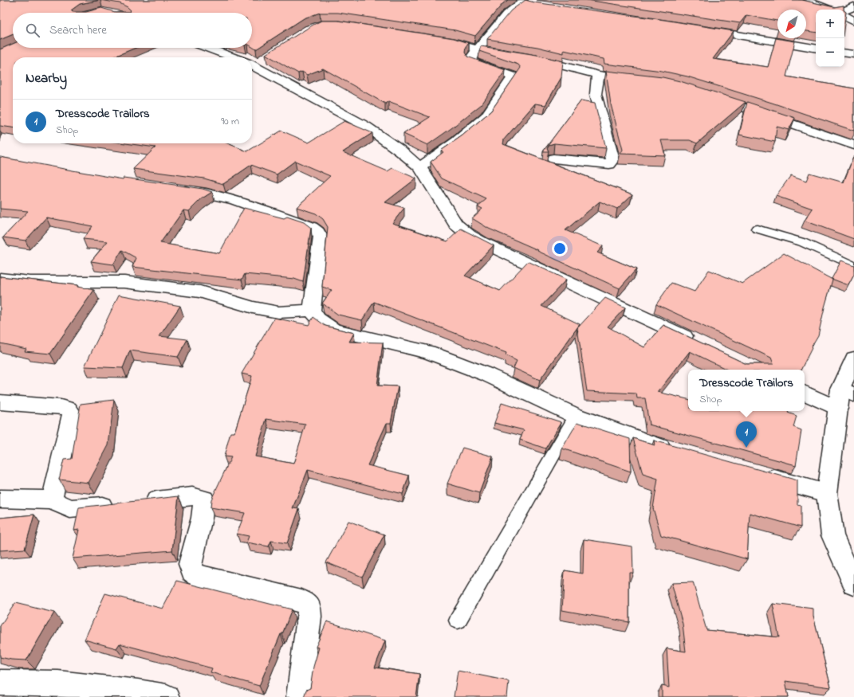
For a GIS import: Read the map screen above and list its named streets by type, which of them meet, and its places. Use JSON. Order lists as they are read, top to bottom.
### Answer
{
  "north": "bottom left",
  "page": {
    "map_buttons": ["+", "−"],
    "search": "Search here",
    "heading": "Nearby",
    "list": [
      {
        "mark": "1",
        "name": "Dresscode Trailors",
        "note": "Shop",
        "value": "90 m"
      }
    ],
    "popup": ["Dresscode Trailors", "Shop"],
    "pins": "1"
  }
}
